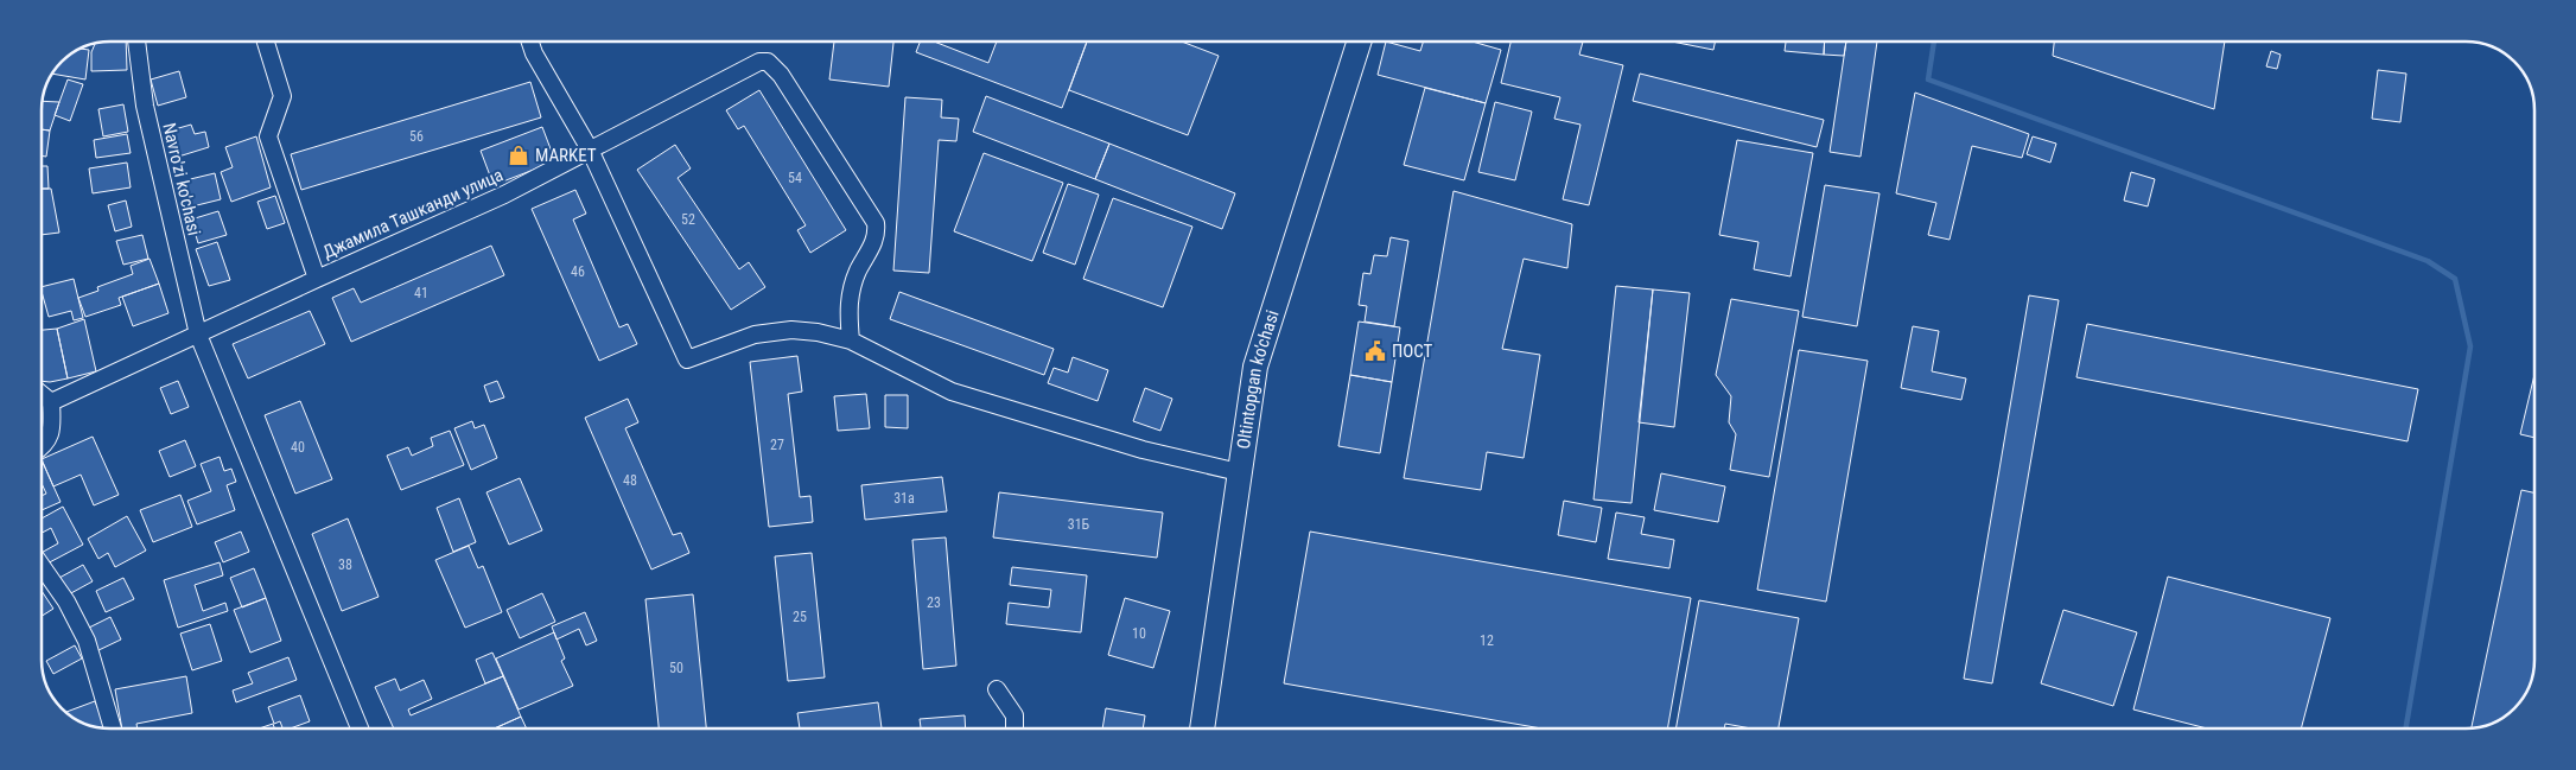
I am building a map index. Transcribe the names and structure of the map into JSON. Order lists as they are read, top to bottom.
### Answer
{
  "streets": {
    "street": ["Navro'zi ko'chasi", "Джамила Ташканди улица", "Oltintopgan ko'chasi"]
  },
  "crossings": [
    ["Navro'zi ko'chasi", "Джамила Ташканди улица"]
  ],
  "places": {
    "shop": ["MARKET"],
    "public building": ["ПОСТ"]
  },
  "house_numbers": [
    "56",
    "54",
    "52",
    "46",
    "41",
    "27",
    "40",
    "48",
    "31а",
    "31Б",
    "38",
    "23",
    "25",
    "10",
    "12",
    "50"
  ]
}
